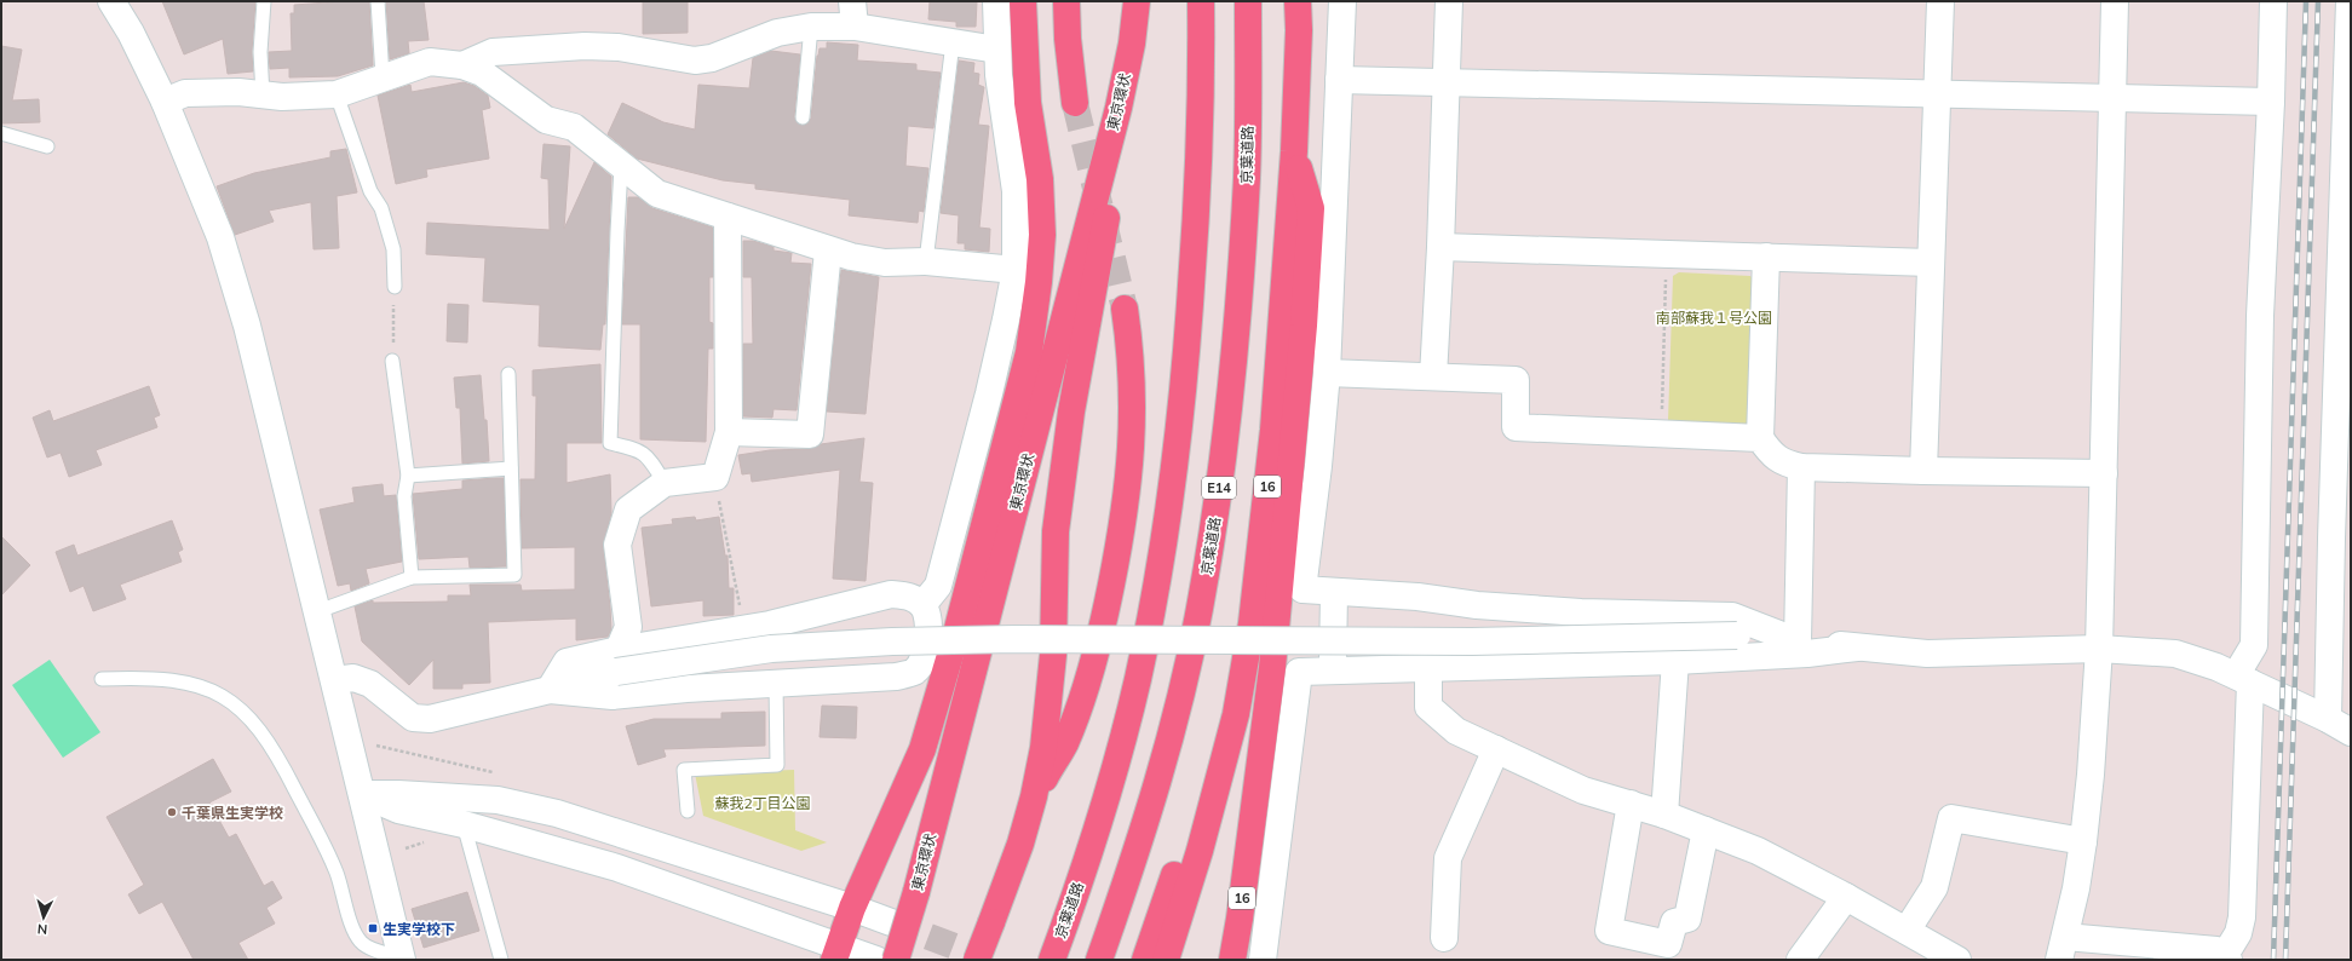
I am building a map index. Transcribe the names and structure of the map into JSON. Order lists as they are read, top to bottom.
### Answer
{
  "streets": {
    "highway": [
      "東京環状",
      "京葉道路",
      "16",
      "E14"
    ]
  },
  "parks": ["南部蘇我１号公園", "蘇我2丁目公園"],
  "places": {
    "other": ["千葉県生実学校"],
    "transit": ["生実学校下"]
  },
  "north": "bottom"
}
